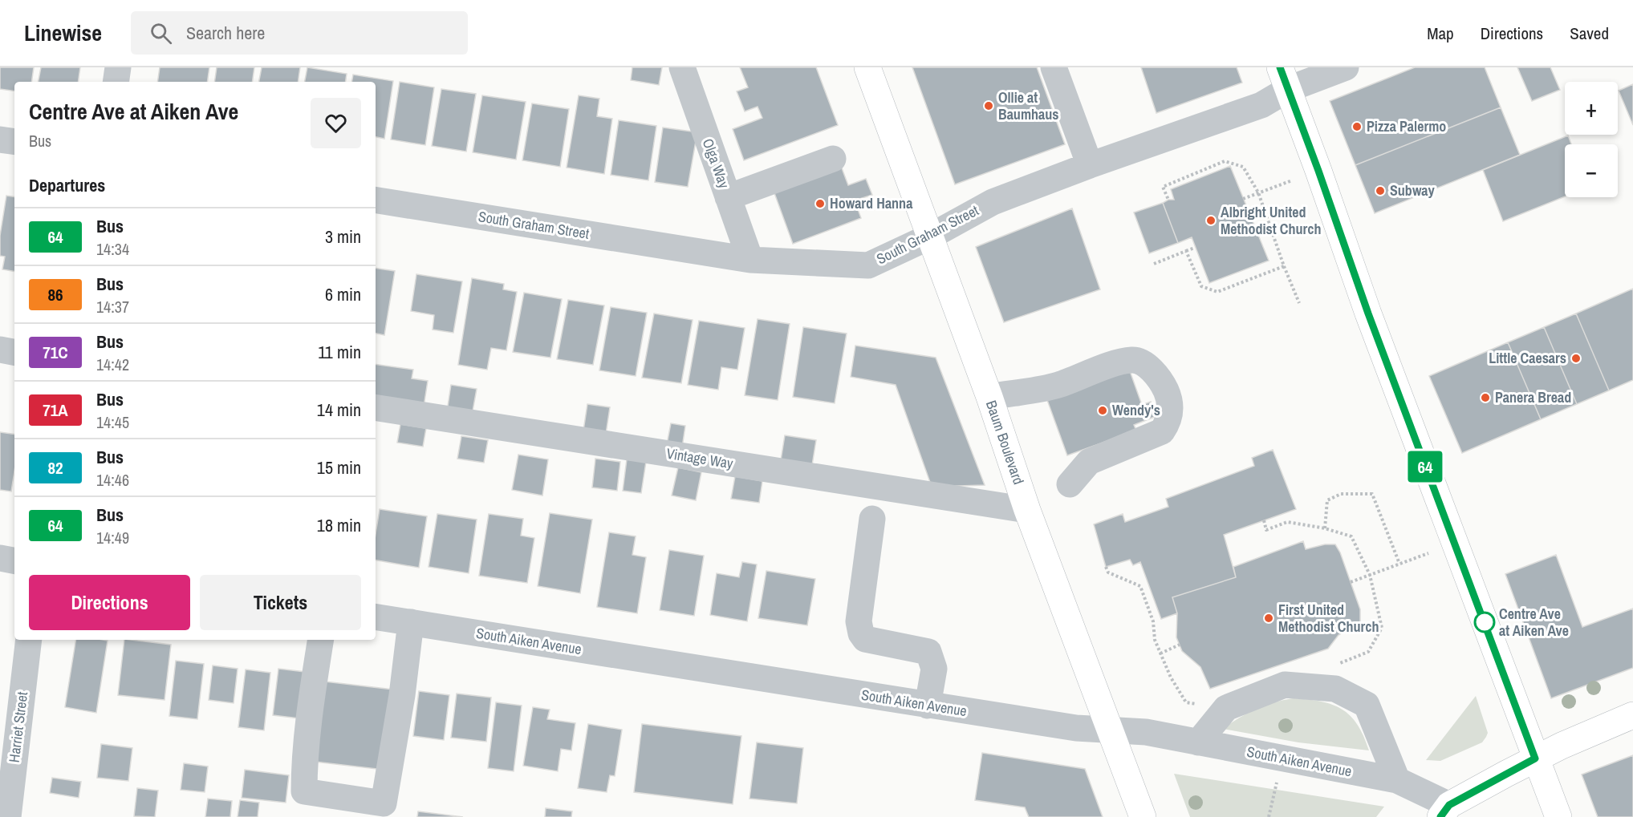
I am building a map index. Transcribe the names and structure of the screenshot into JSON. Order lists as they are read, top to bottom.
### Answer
{
  "streets": {
    "main road": ["Baum Boulevard"],
    "street": [
      "Olga Way",
      "South Graham Street",
      "Vintage Way",
      "South Aiken Avenue",
      "Harriet Street"
    ]
  },
  "crossings": [
    ["Olga Way", "South Graham Street"],
    ["South Graham Street", "Baum Boulevard"],
    ["Baum Boulevard", "Vintage Way"],
    ["Baum Boulevard", "South Aiken Avenue"]
  ],
  "places": [
    "Ollie at Baumhaus",
    "Pizza Palermo",
    "Subway",
    "Howard Hanna",
    "Albright United Methodist Church",
    "Little Caesars",
    "Panera Bread",
    "Wendy's",
    "First United Methodist Church",
    "Centre Ave at Aiken Ave"
  ],
  "lines": ["bus line 64"],
  "page": {
    "header": "Linewise",
    "search": "Search here",
    "nav": ["Map", "Directions", "Saved"],
    "on_map": "64",
    "map_buttons": ["+", "−"],
    "heading": [
      ["Centre Ave at Aiken Ave", "Bus"],
      "Departures"
    ],
    "list": [
      {
        "mark": "64",
        "name": "Bus",
        "note": "14:34",
        "value": "3 min"
      },
      {
        "mark": "86",
        "name": "Bus",
        "note": "14:37",
        "value": "6 min"
      },
      {
        "mark": "71C",
        "name": "Bus",
        "note": "14:42",
        "value": "11 min"
      },
      {
        "mark": "71A",
        "name": "Bus",
        "note": "14:45",
        "value": "14 min"
      },
      {
        "mark": "82",
        "name": "Bus",
        "note": "14:46",
        "value": "15 min"
      },
      {
        "mark": "64",
        "name": "Bus",
        "note": "14:49",
        "value": "18 min"
      }
    ],
    "buttons": ["Directions", "Tickets"]
  }
}
